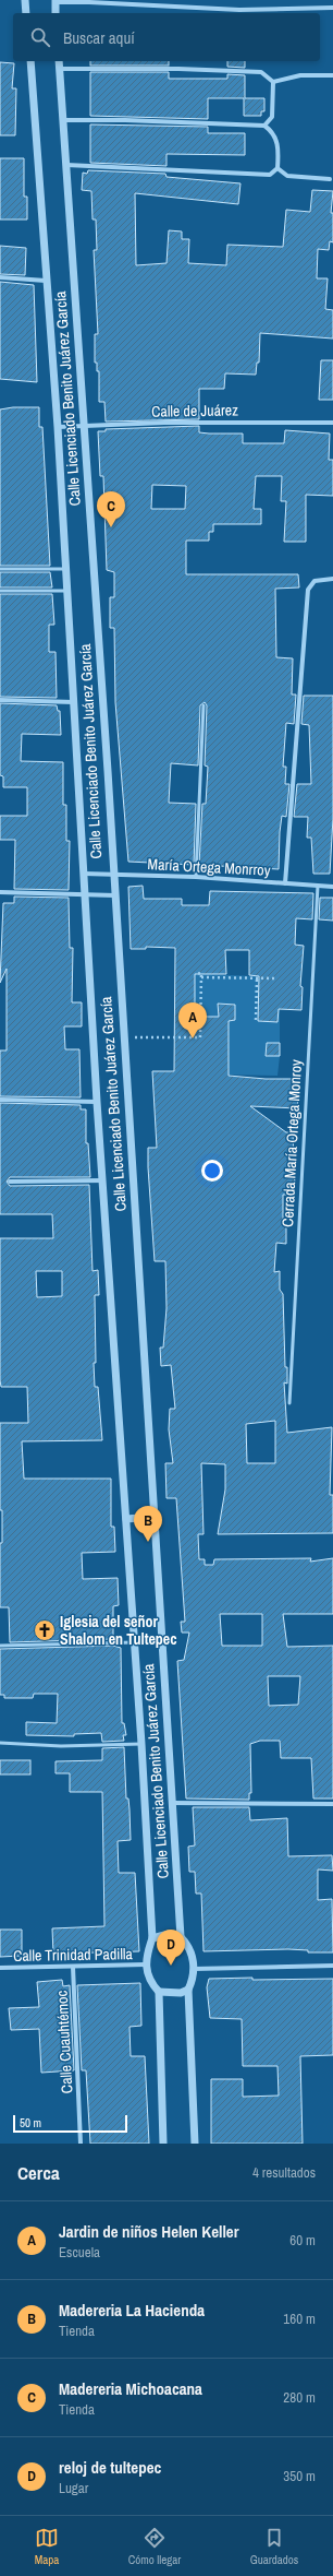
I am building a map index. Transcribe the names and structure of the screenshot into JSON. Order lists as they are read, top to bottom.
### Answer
{
  "streets": {
    "street": [
      "Calle Licenciado Benito Juárez García",
      "Calle de Juárez",
      "María Ortega Monrroy",
      "Calle Trinidad Padilla",
      "Calle Cuauhtémoc"
    ],
    "lane": ["Cerrada María Ortega Monroy"]
  },
  "crossings": [
    ["Calle Licenciado Benito Juárez García", "Calle de Juárez"],
    ["Calle Licenciado Benito Juárez García", "María Ortega Monrroy"],
    ["Calle Licenciado Benito Juárez García", "Calle Trinidad Padilla"],
    ["María Ortega Monrroy", "Cerrada María Ortega Monroy"],
    ["Calle Trinidad Padilla", "Calle Cuauhtémoc"]
  ],
  "places": {
    "church": ["Iglesia del señor Shalom en Tultepec"]
  },
  "scale_bar": "50 m",
  "page": {
    "search": "Buscar aquí",
    "pins": [
      "C",
      "A",
      "B",
      "D"
    ],
    "scale": "50 m",
    "heading": ["Cerca", "4 resultados"],
    "list": [
      {
        "mark": "A",
        "name": "Jardin de niños Helen Keller",
        "note": "Escuela",
        "value": "60 m"
      },
      {
        "mark": "B",
        "name": "Madereria La Hacienda",
        "note": "Tienda",
        "value": "160 m"
      },
      {
        "mark": "C",
        "name": "Madereria Michoacana",
        "note": "Tienda",
        "value": "280 m"
      },
      {
        "mark": "D",
        "name": "reloj de tultepec",
        "note": "Lugar",
        "value": "350 m"
      }
    ],
    "nav": ["Mapa", "Cómo llegar", "Guardados"]
  }
}
